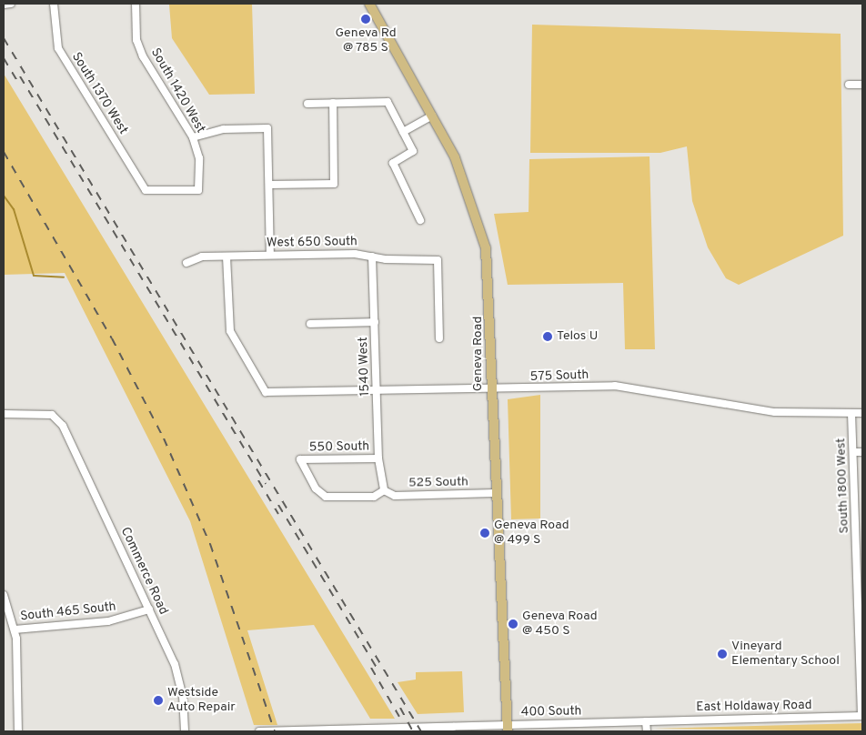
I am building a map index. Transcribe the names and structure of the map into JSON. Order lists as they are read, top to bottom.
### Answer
{
  "streets": {
    "main road": ["Geneva Road"],
    "street": [
      "South 1420 West",
      "South 1370 West",
      "West 650 South",
      "1540 West",
      "575 South",
      "550 South",
      "525 South",
      "South 1800 West",
      "Commerce Road",
      "South 465 South",
      "East Holdaway Road",
      "400 South"
    ]
  },
  "crossings": [
    ["South 1420 West", "South 1370 West"],
    ["West 650 South", "1540 West"],
    ["West 650 South", "575 South"],
    ["Geneva Road", "575 South"],
    ["Geneva Road", "525 South"],
    ["Geneva Road", "400 South"],
    ["1540 West", "575 South"],
    ["1540 West", "550 South"],
    ["1540 West", "525 South"],
    ["575 South", "South 1800 West"],
    ["550 South", "525 South"],
    ["South 1800 West", "East Holdaway Road"],
    ["Commerce Road", "South 465 South"],
    ["East Holdaway Road", "400 South"]
  ],
  "places": [
    "Geneva Rd @ 785 S",
    "Telos U",
    "Geneva Road @ 499 S",
    "Geneva Road @ 450 S",
    "Vineyard Elementary School",
    "Westside Auto Repair"
  ]
}
